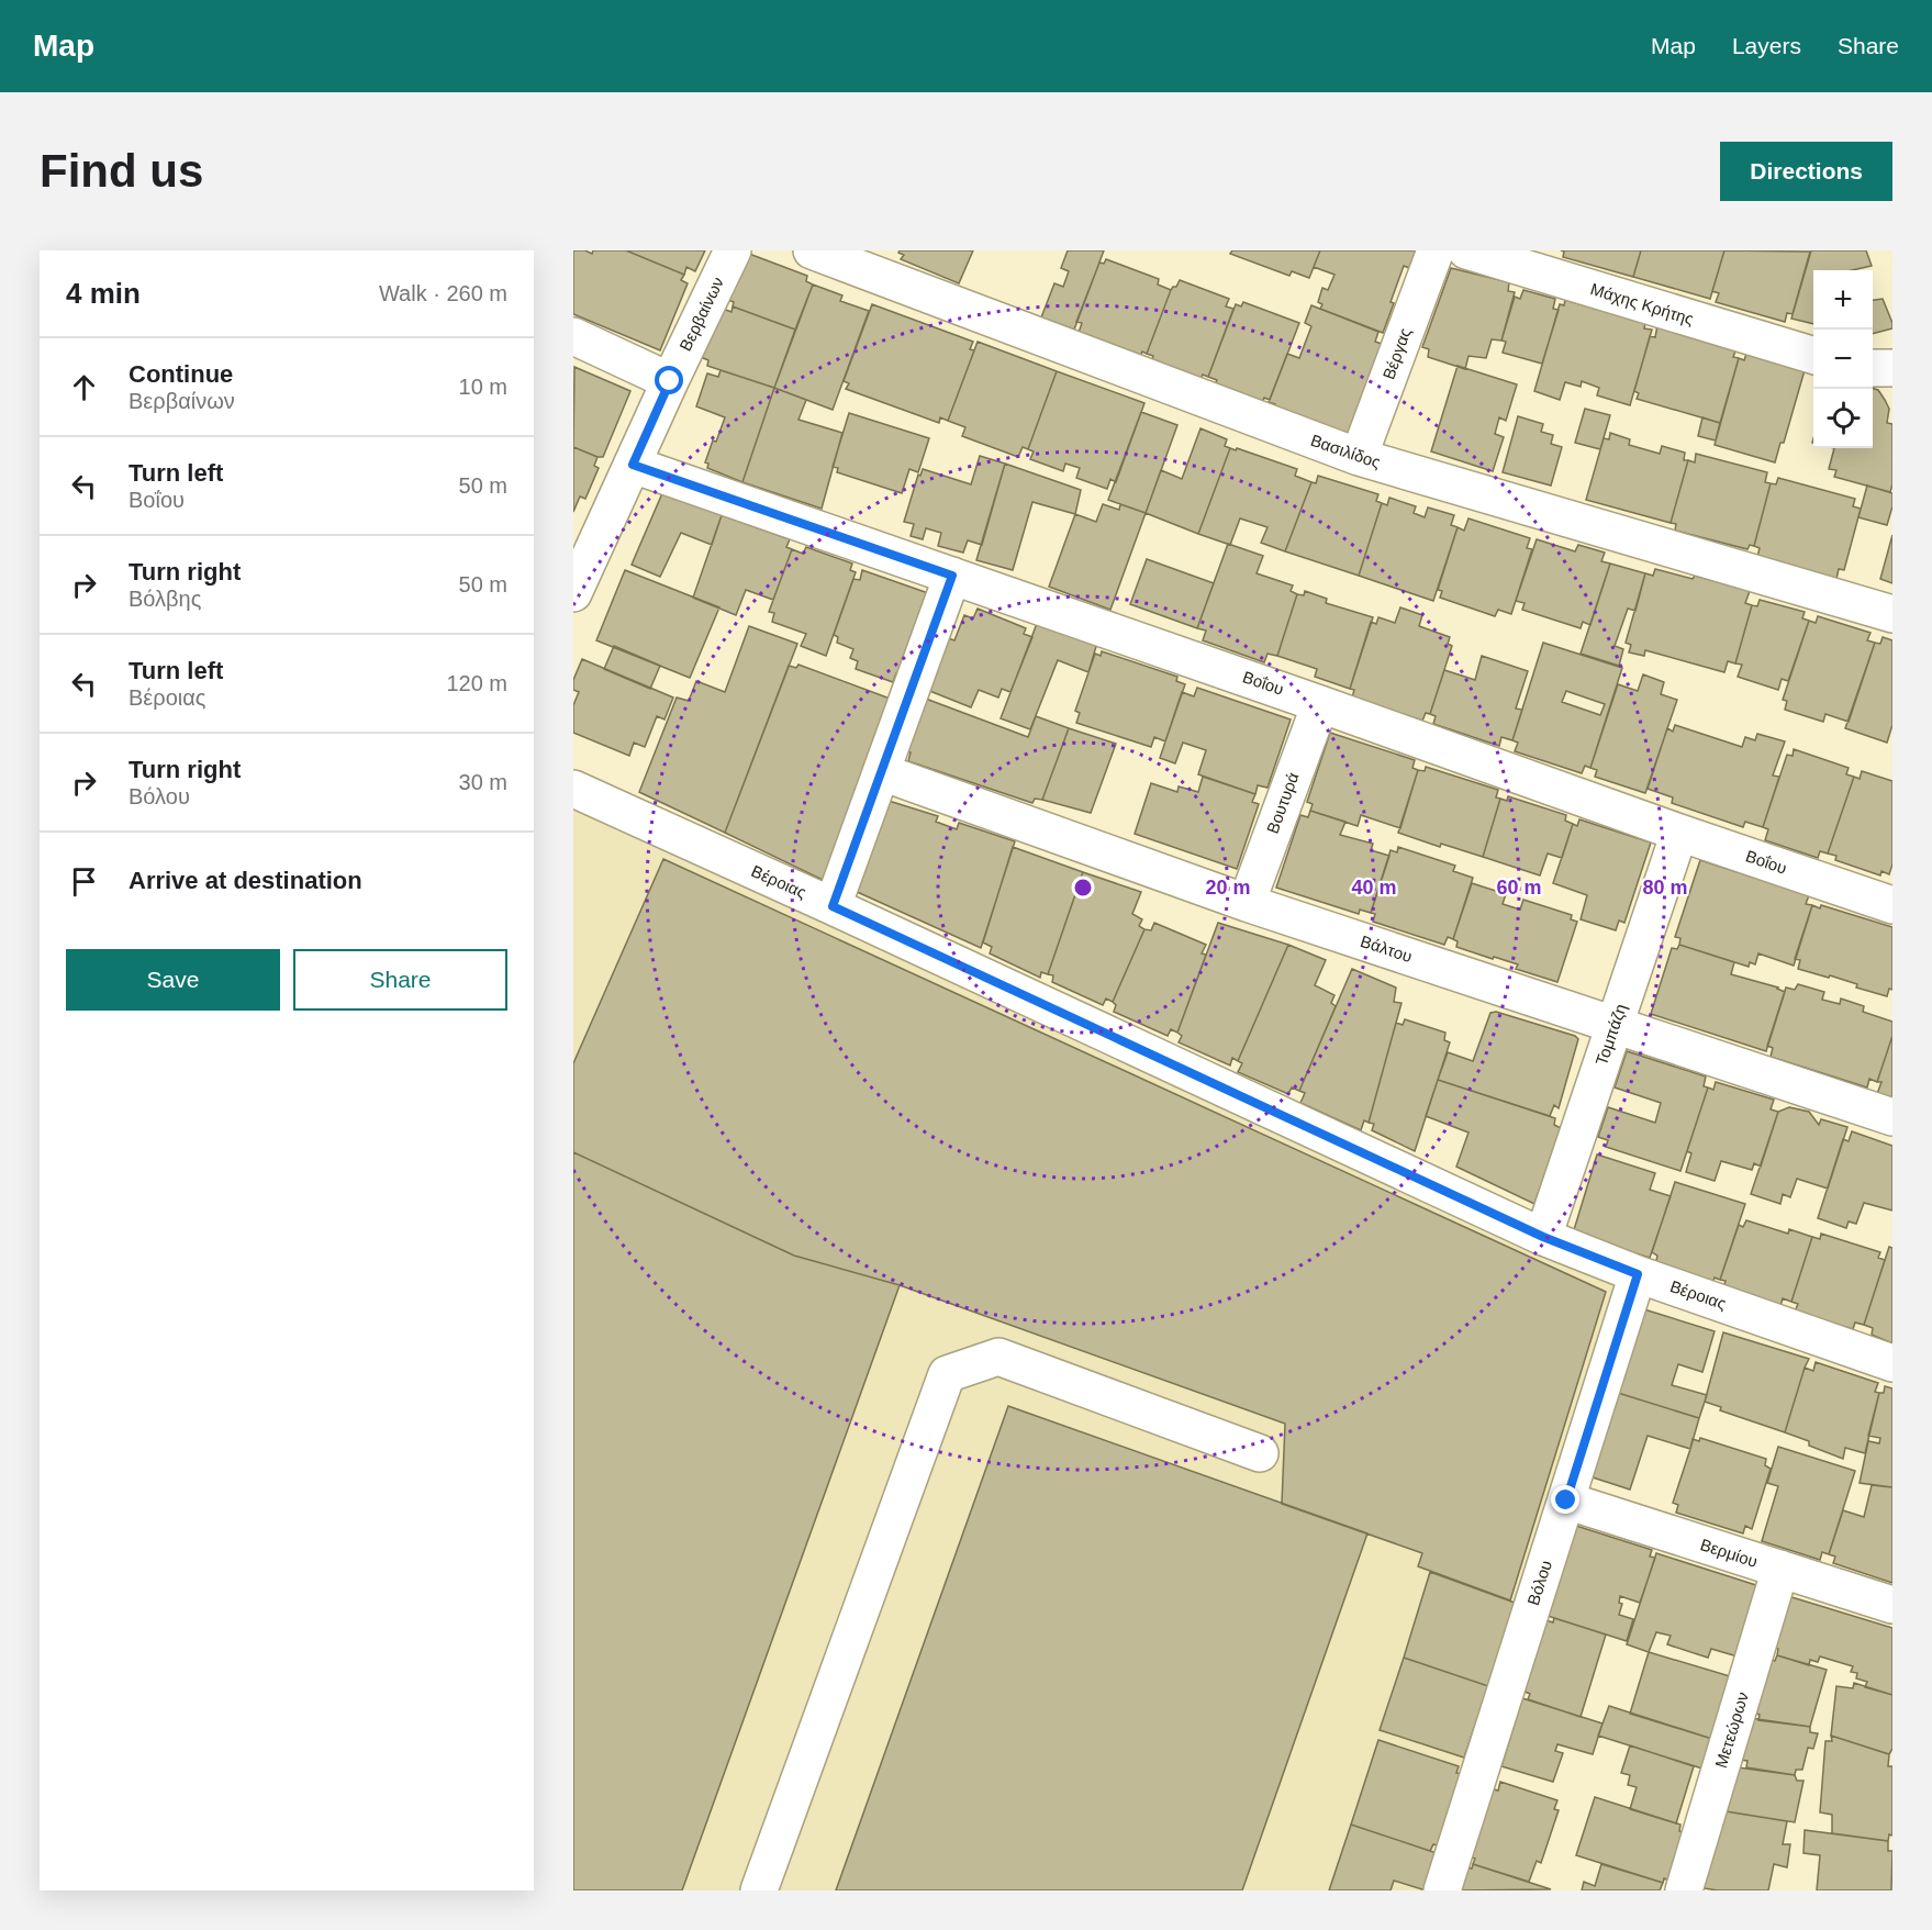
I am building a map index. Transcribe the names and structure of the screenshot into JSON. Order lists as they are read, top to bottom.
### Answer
{
  "streets": {
    "street": [
      "Μάχης Κρήτης",
      "Βερβαίνων",
      "Βέργας",
      "Βασιλίδος",
      "Βοΐου",
      "Βουτυρά",
      "Βέροιας",
      "Βάλτου",
      "Τομπάζη",
      "Βερμίου",
      "Βόλου",
      "Μετεώρων"
    ]
  },
  "crossings": [
    ["Βερβαίνων", "Βοΐου"],
    ["Βέργας", "Βασιλίδος"],
    ["Βοΐου", "Βουτυρά"],
    ["Βοΐου", "Τομπάζη"],
    ["Βουτυρά", "Βάλτου"],
    ["Βέροιας", "Τομπάζη"],
    ["Βέροιας", "Βόλου"],
    ["Βάλτου", "Τομπάζη"],
    ["Βερμίου", "Βόλου"],
    ["Βερμίου", "Μετεώρων"]
  ],
  "page": {
    "header": "Map",
    "nav": ["Map", "Layers", "Share"],
    "buttons": [
      "Directions",
      ["Save", "Share"]
    ],
    "title": "Find us",
    "heading": ["4 min", "Walk · 260 m"],
    "map_buttons": ["+", "−"],
    "list": [
      ["Continue", "Βερβαίνων", "10 m"],
      ["Turn left", "Βοΐου", "50 m"],
      ["Turn right", "Βόλβης", "50 m"],
      ["Turn left", "Βέροιας", "120 m"],
      ["Turn right", "Βόλου", "30 m"],
      "Arrive at destination"
    ]
  },
  "rings": [
    "20 m",
    "40 m",
    "60 m",
    "80 m"
  ]
}
